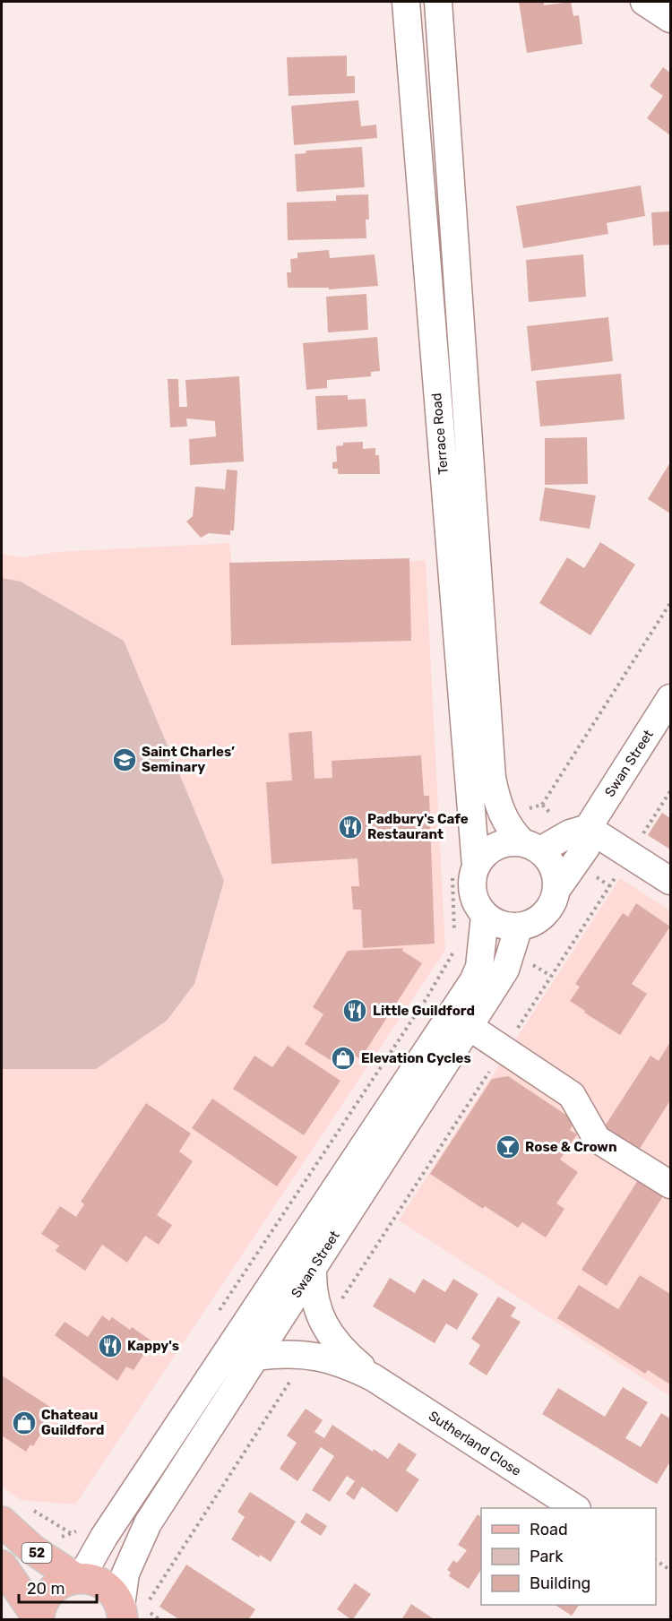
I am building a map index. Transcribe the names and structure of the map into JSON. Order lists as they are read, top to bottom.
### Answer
{
  "streets": {
    "main road": ["52"],
    "street": ["Terrace Road", "Swan Street", "Sutherland Close"]
  },
  "crossings": [
    ["Terrace Road", "Swan Street"],
    ["Swan Street", "Sutherland Close"],
    ["Swan Street", "52"]
  ],
  "places": {
    "school or university": ["Saint Charles’ Seminary"],
    "restaurant": ["Padbury's Cafe Restaurant", "Little Guildford", "Kappy's"],
    "shop": ["Elevation Cycles", "Chateau Guildford"],
    "bar": ["Rose & Crown"]
  },
  "legend": ["Road", "Park", "Building"],
  "scale_bar": "20 m"
}
